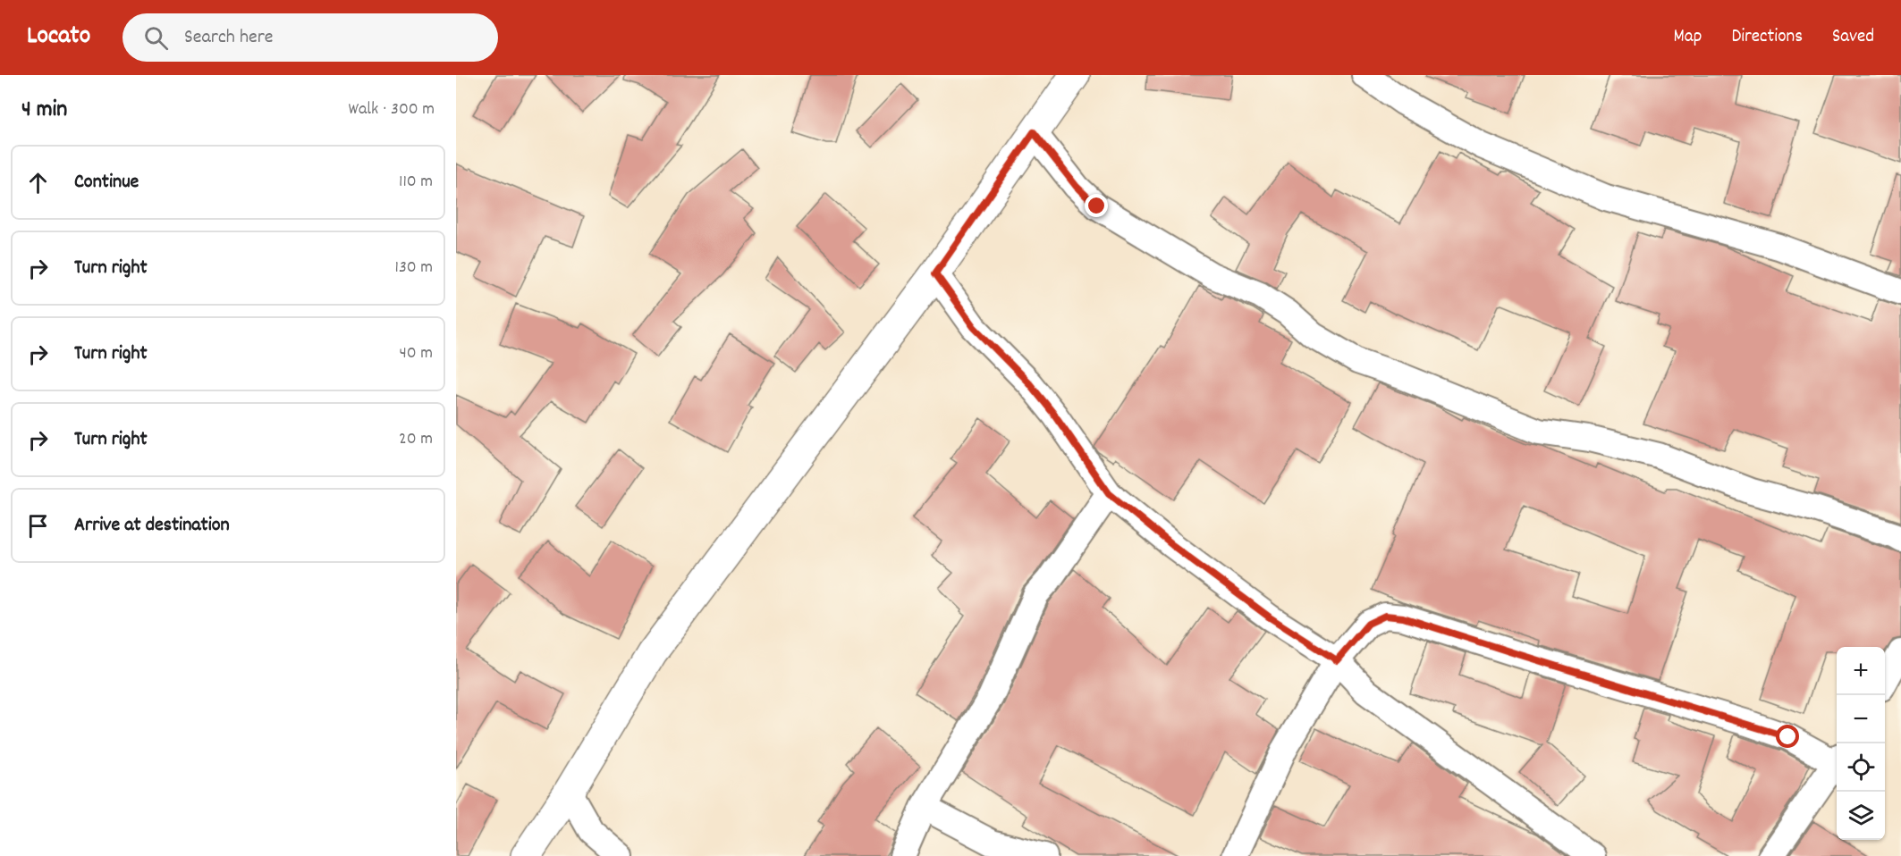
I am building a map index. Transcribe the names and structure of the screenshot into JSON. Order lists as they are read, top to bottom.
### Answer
{
  "page": {
    "header": "Locato",
    "search": "Search here",
    "nav": ["Map", "Directions", "Saved"],
    "heading": ["4 min", "Walk · 300 m"],
    "list": [
      ["Continue", "110 m"],
      ["Turn right", "130 m"],
      ["Turn right", "40 m"],
      ["Turn right", "20 m"],
      "Arrive at destination"
    ],
    "map_buttons": ["+", "−"]
  }
}
